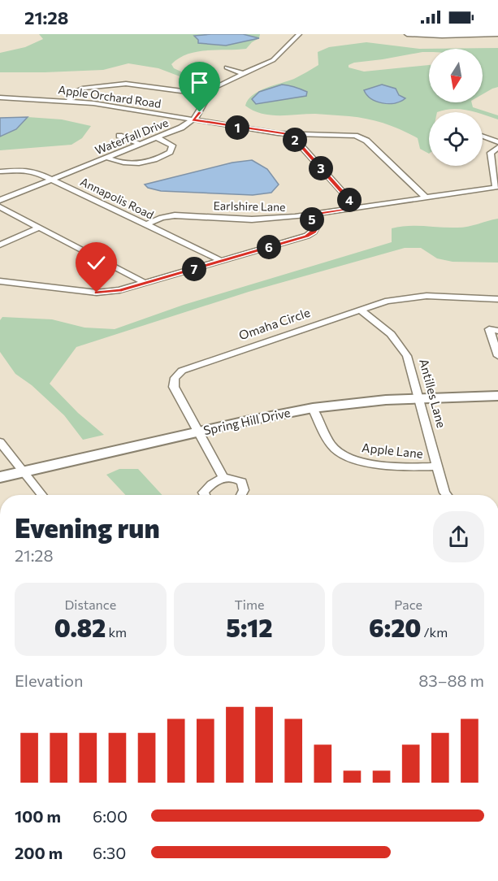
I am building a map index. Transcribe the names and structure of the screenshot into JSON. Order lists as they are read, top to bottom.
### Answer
{
  "streets": {
    "main road": ["Spring Hill Drive"],
    "street": [
      "Apple Orchard Road",
      "Waterfall Drive",
      "Annapolis Road",
      "Earlshire Lane",
      "Omaha Circle",
      "Antilles Lane",
      "Apple Lane"
    ]
  },
  "crossings": [
    ["Apple Orchard Road", "Waterfall Drive"],
    ["Apple Orchard Road", "Earlshire Lane"],
    ["Waterfall Drive", "Annapolis Road"],
    ["Annapolis Road", "Earlshire Lane"],
    ["Omaha Circle", "Antilles Lane"],
    ["Omaha Circle", "Spring Hill Drive"],
    ["Antilles Lane", "Spring Hill Drive"],
    ["Antilles Lane", "Apple Lane"],
    ["Spring Hill Drive", "Apple Lane"]
  ],
  "north": "bottom",
  "page": {
    "status": "21:28",
    "pins": [
      "1",
      "2",
      "3",
      "4",
      "5",
      "6",
      "7"
    ],
    "heading": ["Evening run", "21:28"],
    "stats": [
      ["Distance", "0.82 km"],
      ["Time", "5:12"],
      ["Pace", "6:20 /km"]
    ],
    "chart": ["Elevation", "83–88 m"],
    "list": [
      {
        "name": "100 m",
        "note": "6:00"
      },
      {
        "name": "200 m",
        "note": "6:30"
      }
    ]
  }
}
